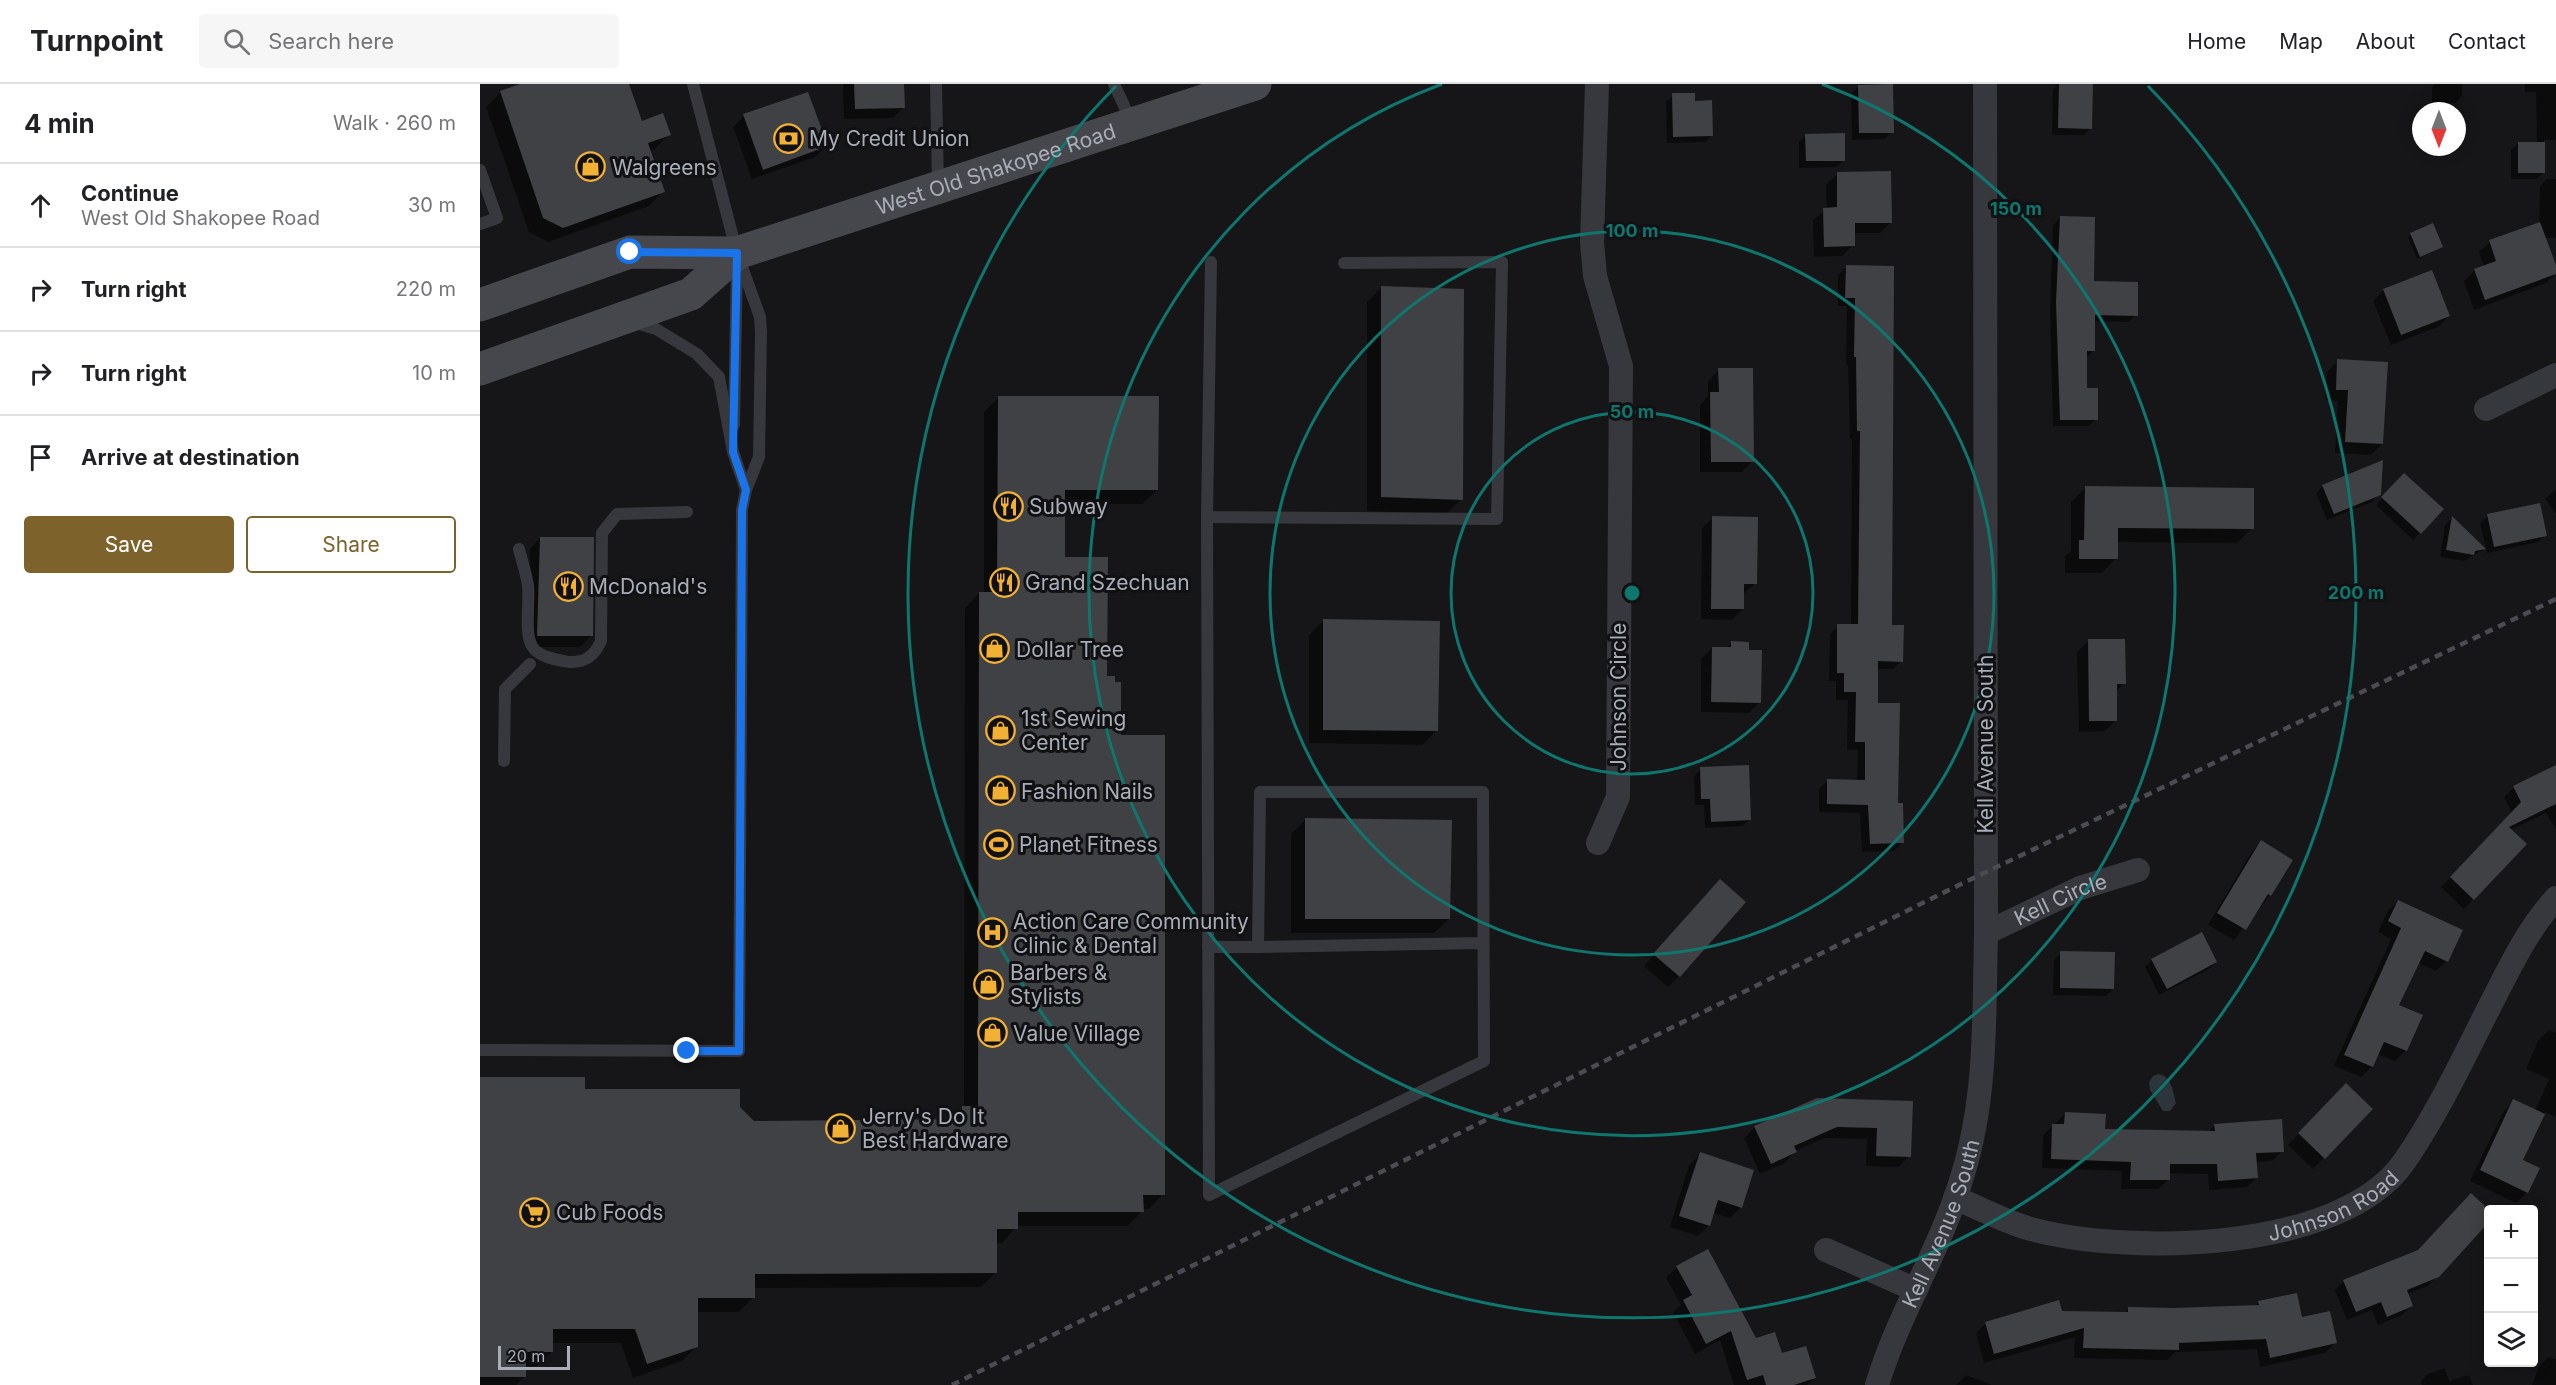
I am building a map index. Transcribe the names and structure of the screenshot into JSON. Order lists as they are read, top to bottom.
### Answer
{
  "streets": {
    "main road": ["West Old Shakopee Road"],
    "street": [
      "Johnson Circle",
      "Kell Avenue South",
      "Kell Circle",
      "Johnson Road"
    ]
  },
  "crossings": [
    ["Kell Avenue South", "Kell Circle"],
    ["Kell Avenue South", "Johnson Road"]
  ],
  "places": {
    "bank": ["My Credit Union"],
    "shop": [
      "Walgreens",
      "Dollar Tree",
      "1st Sewing Center",
      "Fashion Nails",
      "Barbers & Stylists",
      "Value Village",
      "Jerry's Do It Best Hardware"
    ],
    "restaurant": ["Subway", "Grand Szechuan", "McDonald's"],
    "sports": ["Planet Fitness"],
    "hospital": ["Action Care Community Clinic & Dental"],
    "supermarket": ["Cub Foods"]
  },
  "scale_bar": "20 m",
  "north": "bottom",
  "page": {
    "header": "Turnpoint",
    "search": "Search here",
    "nav": [
      "Home",
      "Map",
      "About",
      "Contact"
    ],
    "heading": ["4 min", "Walk · 260 m"],
    "list": [
      ["Continue", "West Old Shakopee Road", "30 m"],
      ["Turn right", "220 m"],
      ["Turn right", "10 m"],
      "Arrive at destination"
    ],
    "buttons": ["Save", "Share"],
    "map_buttons": ["+", "−"],
    "scale": "20 m"
  },
  "rings": [
    "150 m",
    "100 m",
    "50 m",
    "200 m"
  ]
}
